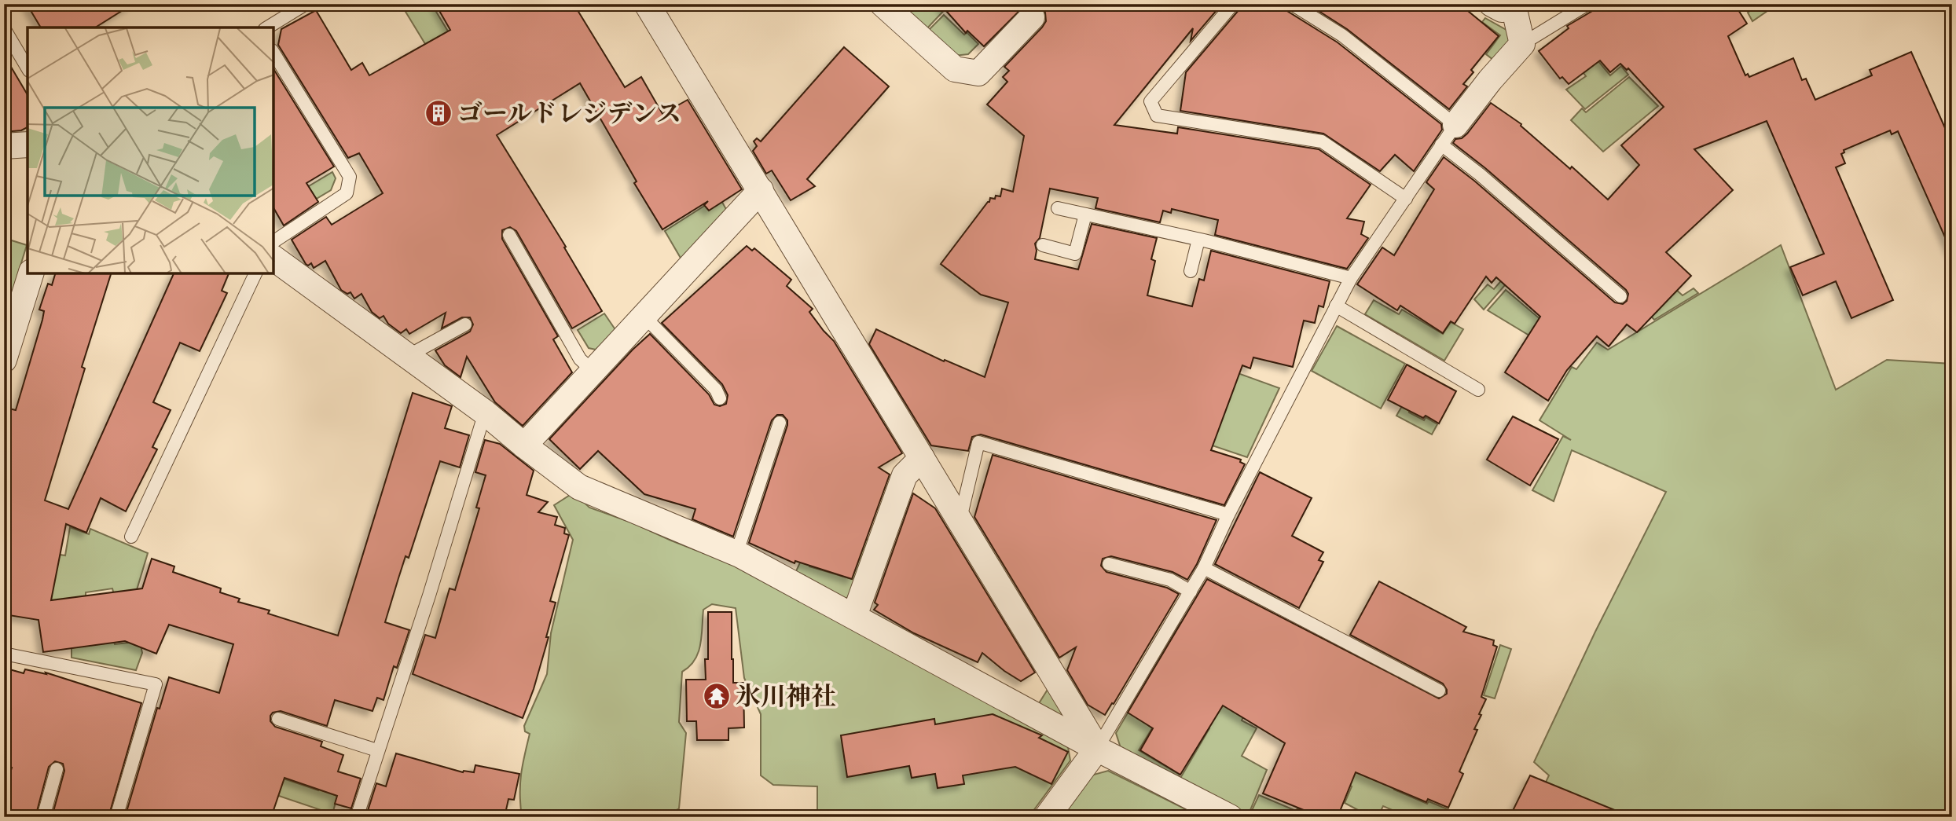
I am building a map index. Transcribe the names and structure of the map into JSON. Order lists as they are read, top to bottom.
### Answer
{
  "places": {
    "building": ["ゴールドレジデンス"],
    "temple": ["氷川神社"]
  }
}
